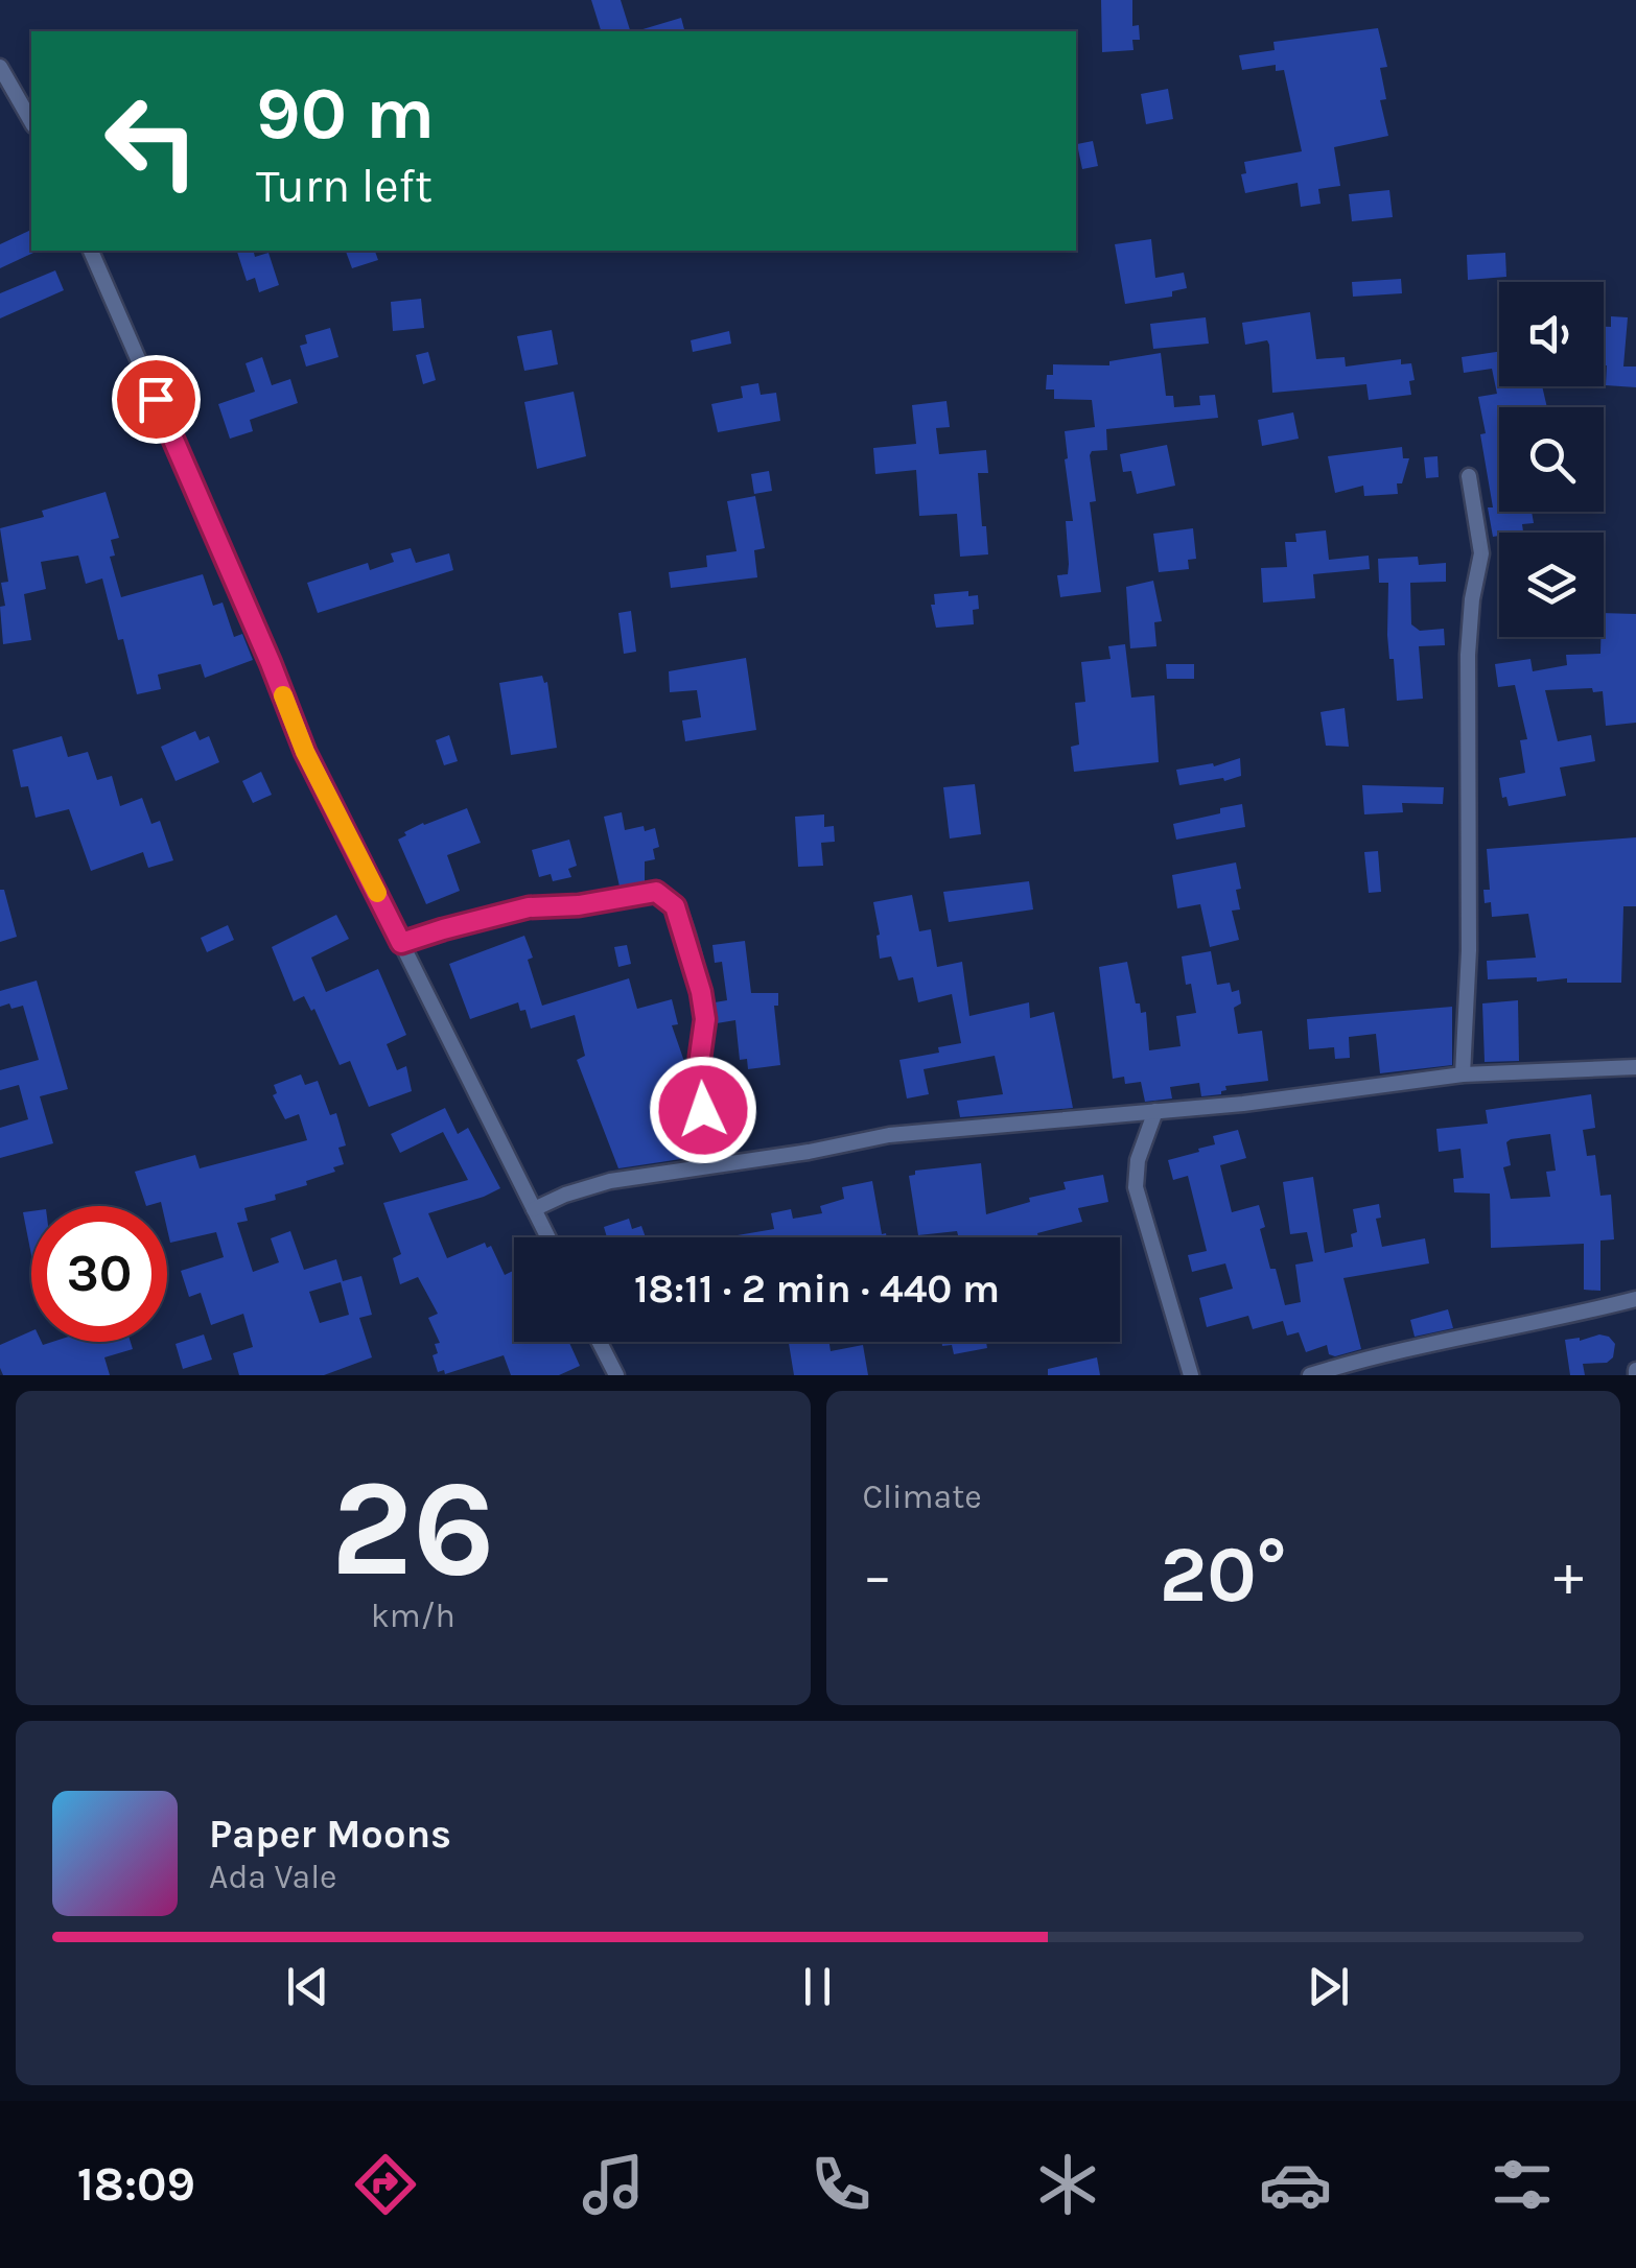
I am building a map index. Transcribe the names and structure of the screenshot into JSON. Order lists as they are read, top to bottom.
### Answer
{
  "page": {
    "turn": ["90 m", "Turn left"],
    "limit": "30",
    "trip": "18:11 · 2 min · 440 m",
    "tile": [
      ["26", "km/h"],
      "Climate"
    ],
    "heat": ["−", "20°", "+"],
    "song": ["Paper Moons", "Ada Vale"],
    "tabs": "18:09"
  }
}
